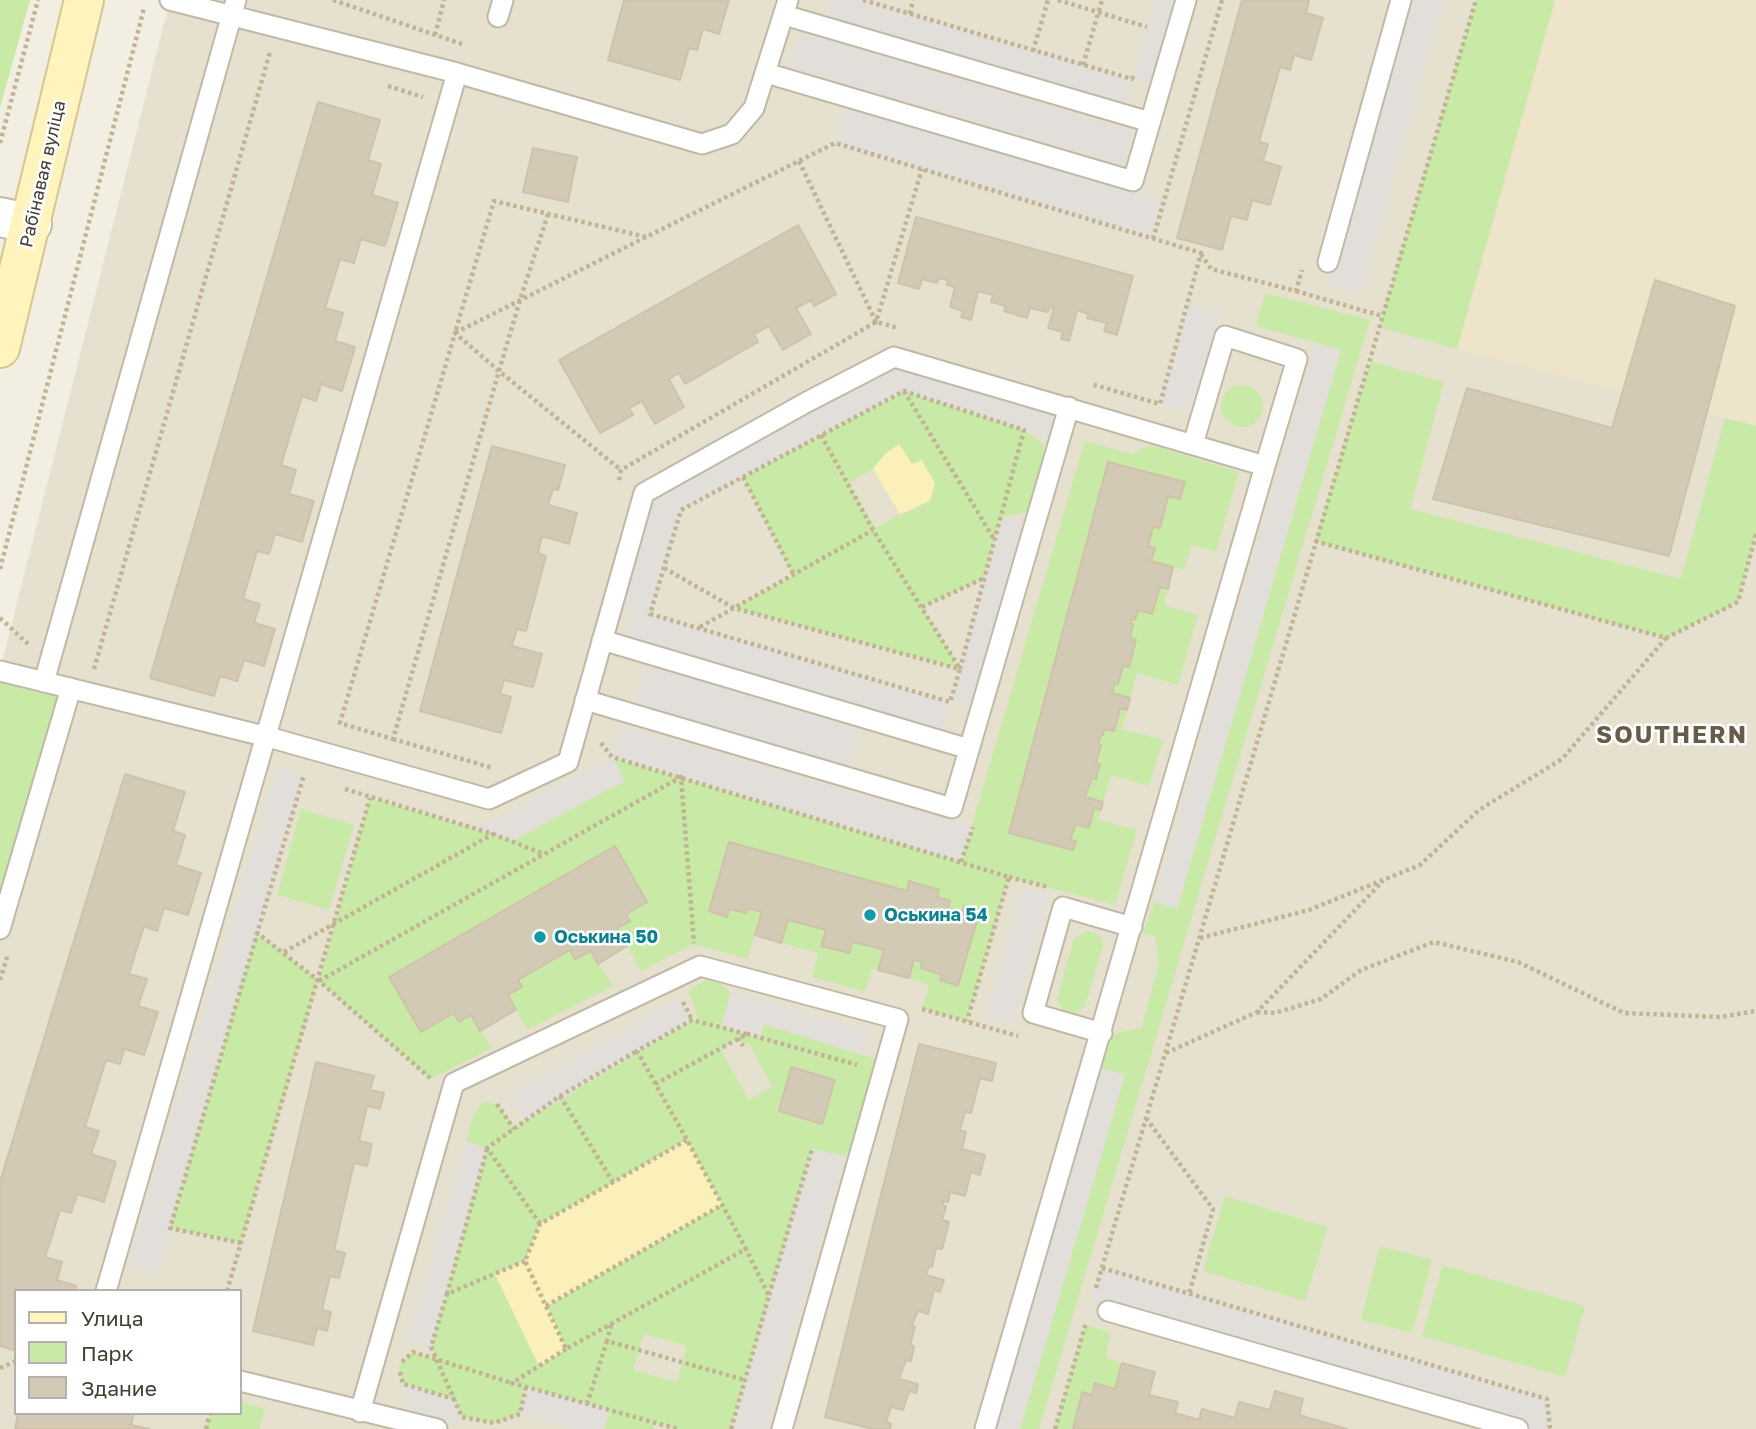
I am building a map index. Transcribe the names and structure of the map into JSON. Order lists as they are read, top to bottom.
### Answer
{
  "streets": {
    "street": ["Рабінавая вуліца"]
  },
  "districts": ["SOUTHERN"],
  "places": ["Оськина 54", "Оськина 50"],
  "legend": ["Улица", "Парк", "Здание"]
}
